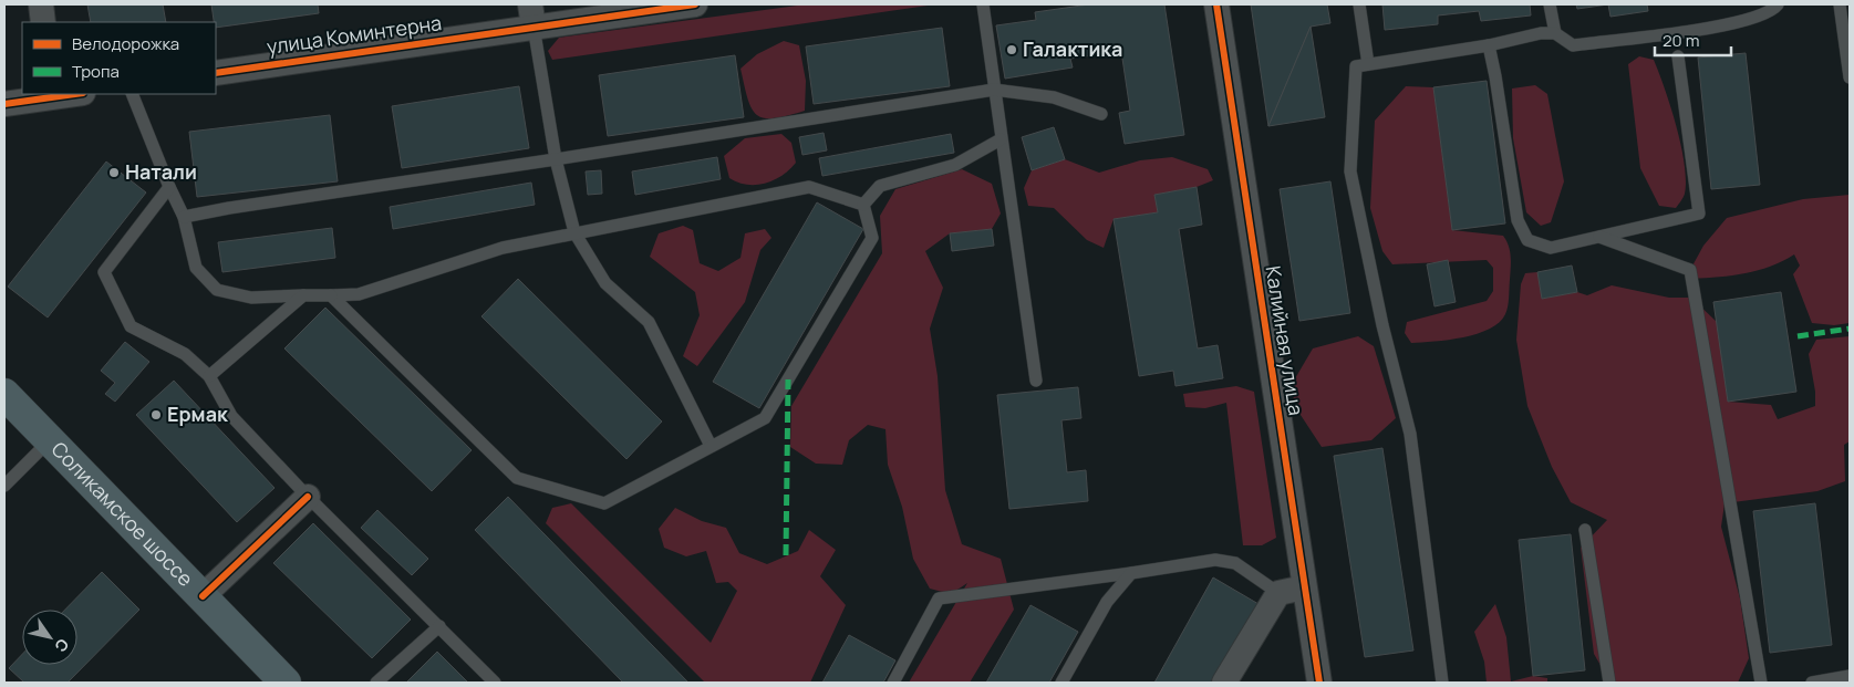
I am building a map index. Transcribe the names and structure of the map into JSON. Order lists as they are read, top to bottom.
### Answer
{
  "streets": {
    "highway": ["Соликамское шоссе"],
    "street": ["улица Коминтерна", "Калийная улица"]
  },
  "places": ["Галактика", "Натали", "Ермак"],
  "legend": ["Велодорожка", "Тропа"],
  "scale_bar": "20 m",
  "north": "bottom right"
}
